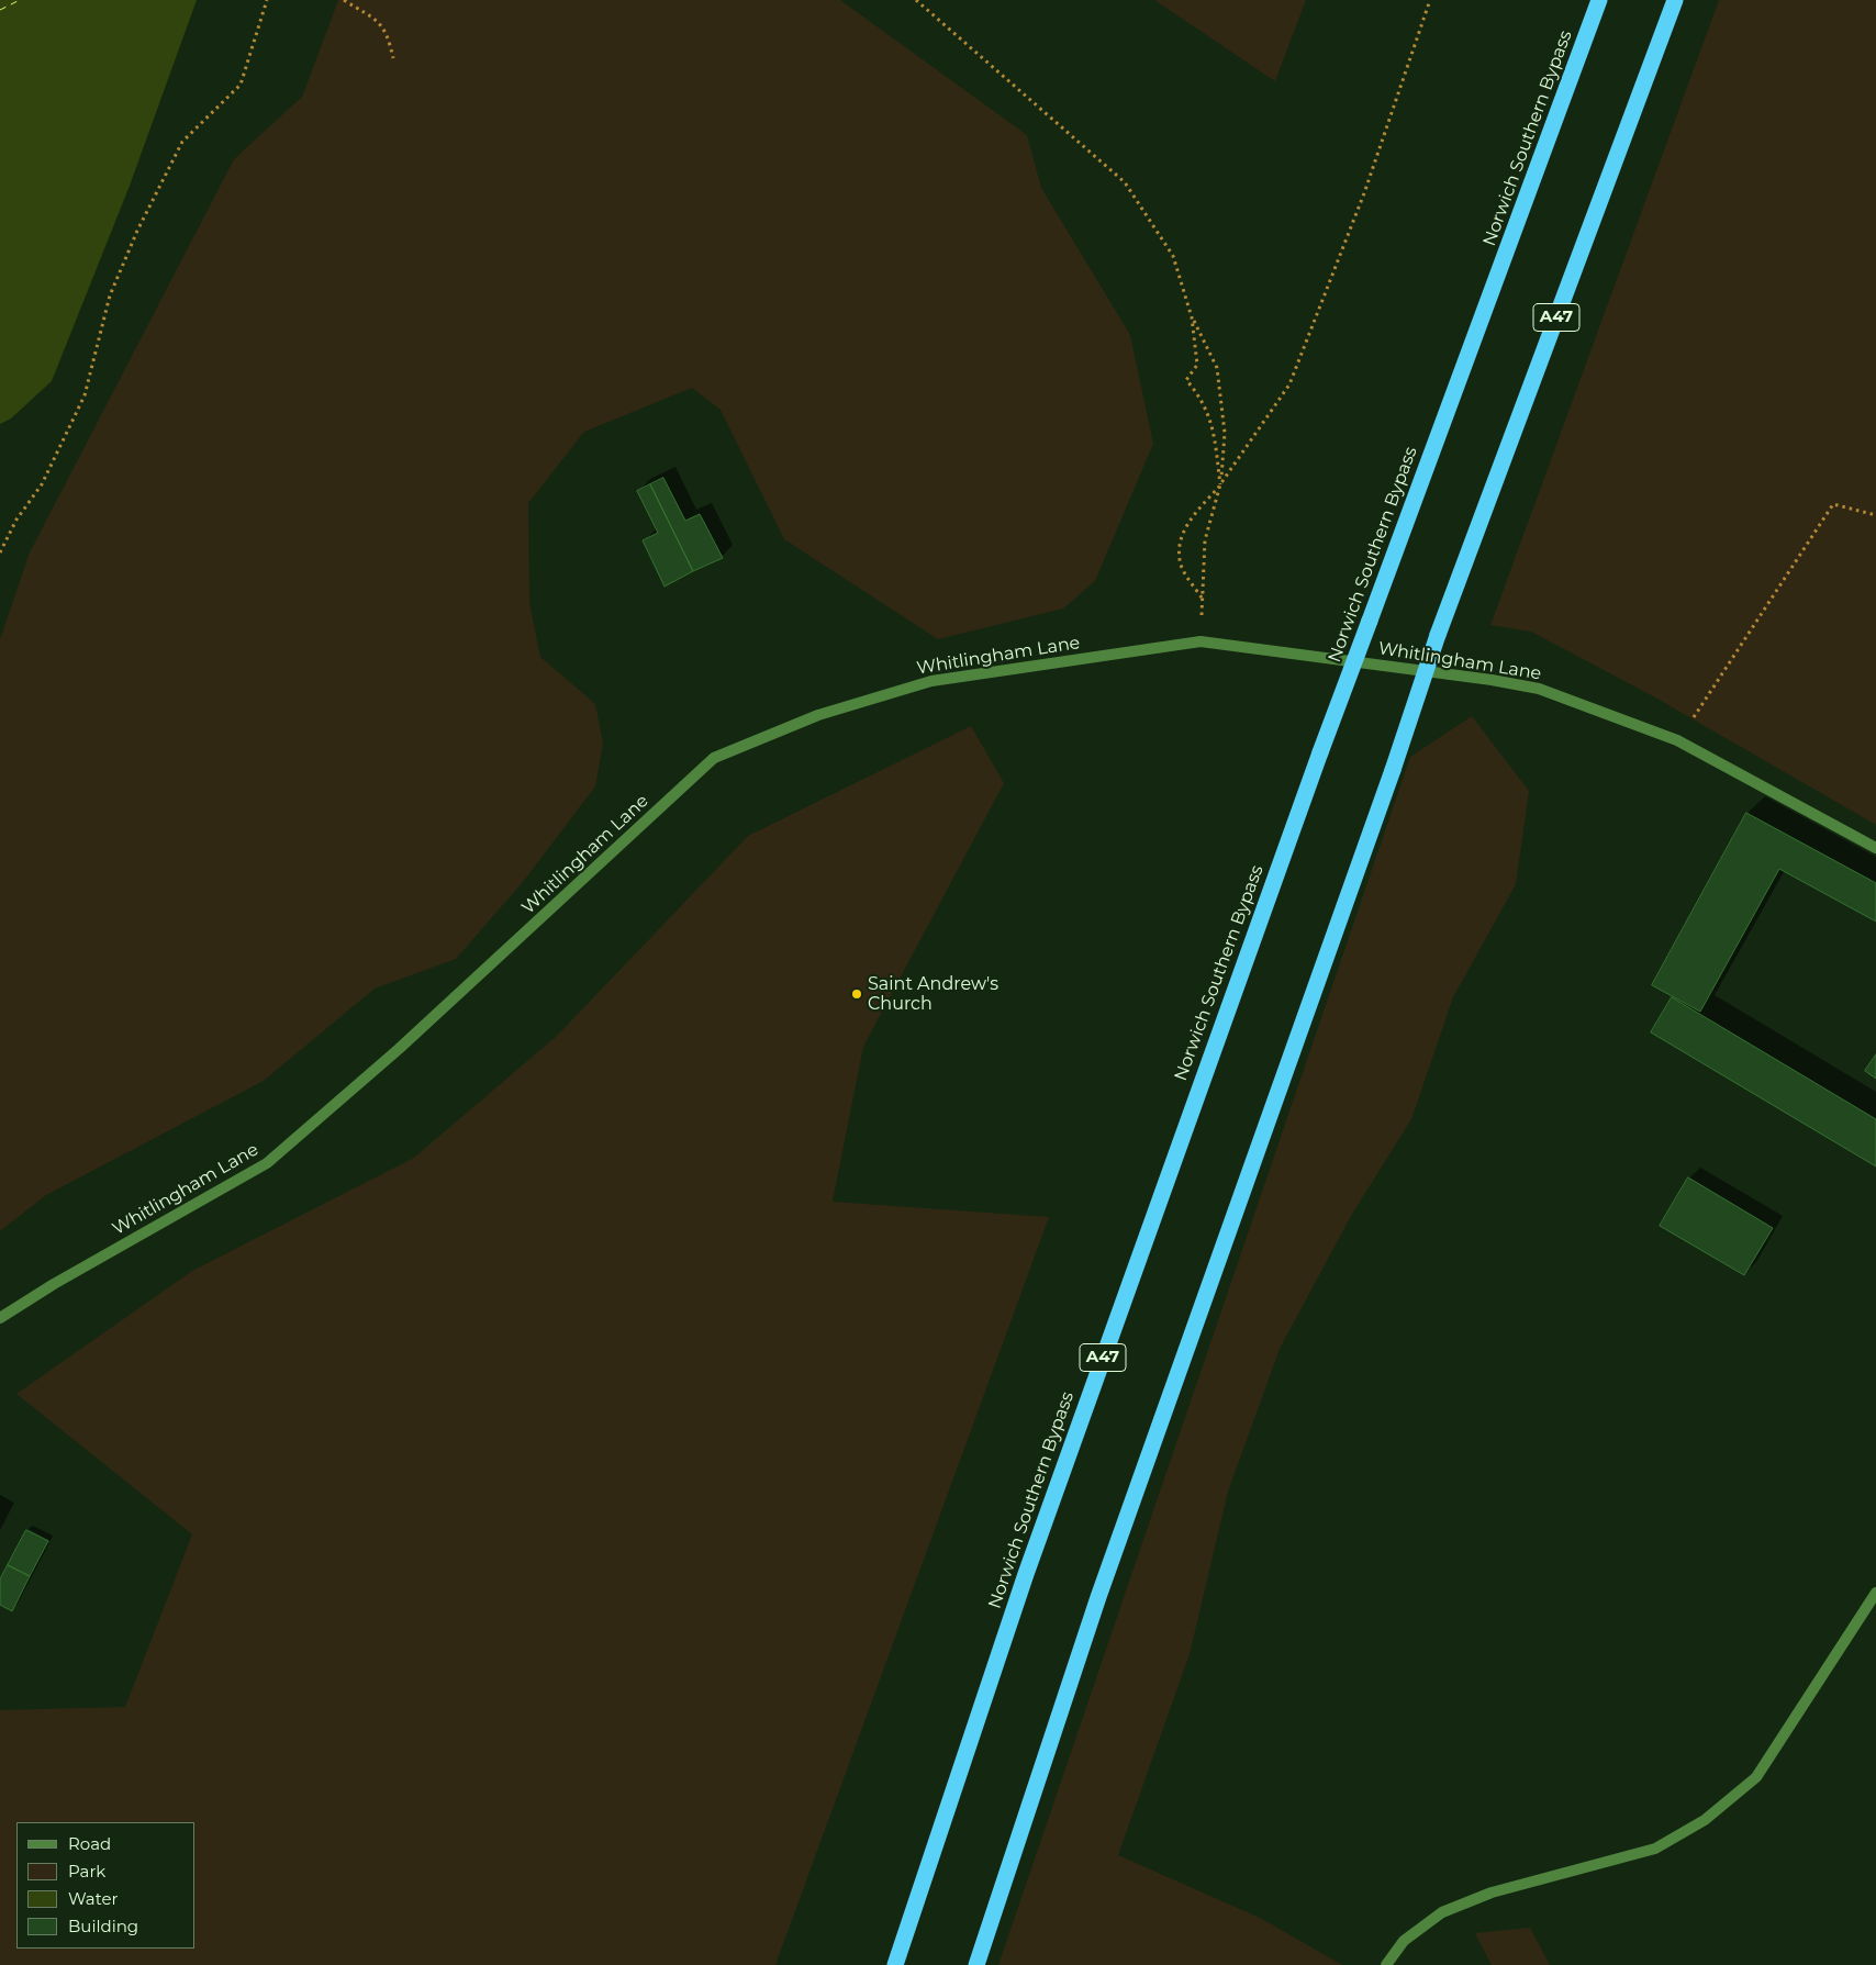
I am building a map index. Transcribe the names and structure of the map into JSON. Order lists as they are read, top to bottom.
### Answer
{
  "streets": {
    "highway": ["Norwich Southern Bypass", "A47"],
    "street": ["Whitlingham Lane"]
  },
  "places": ["Saint Andrew's Church"],
  "legend": [
    "Road",
    "Park",
    "Water",
    "Building"
  ]
}
